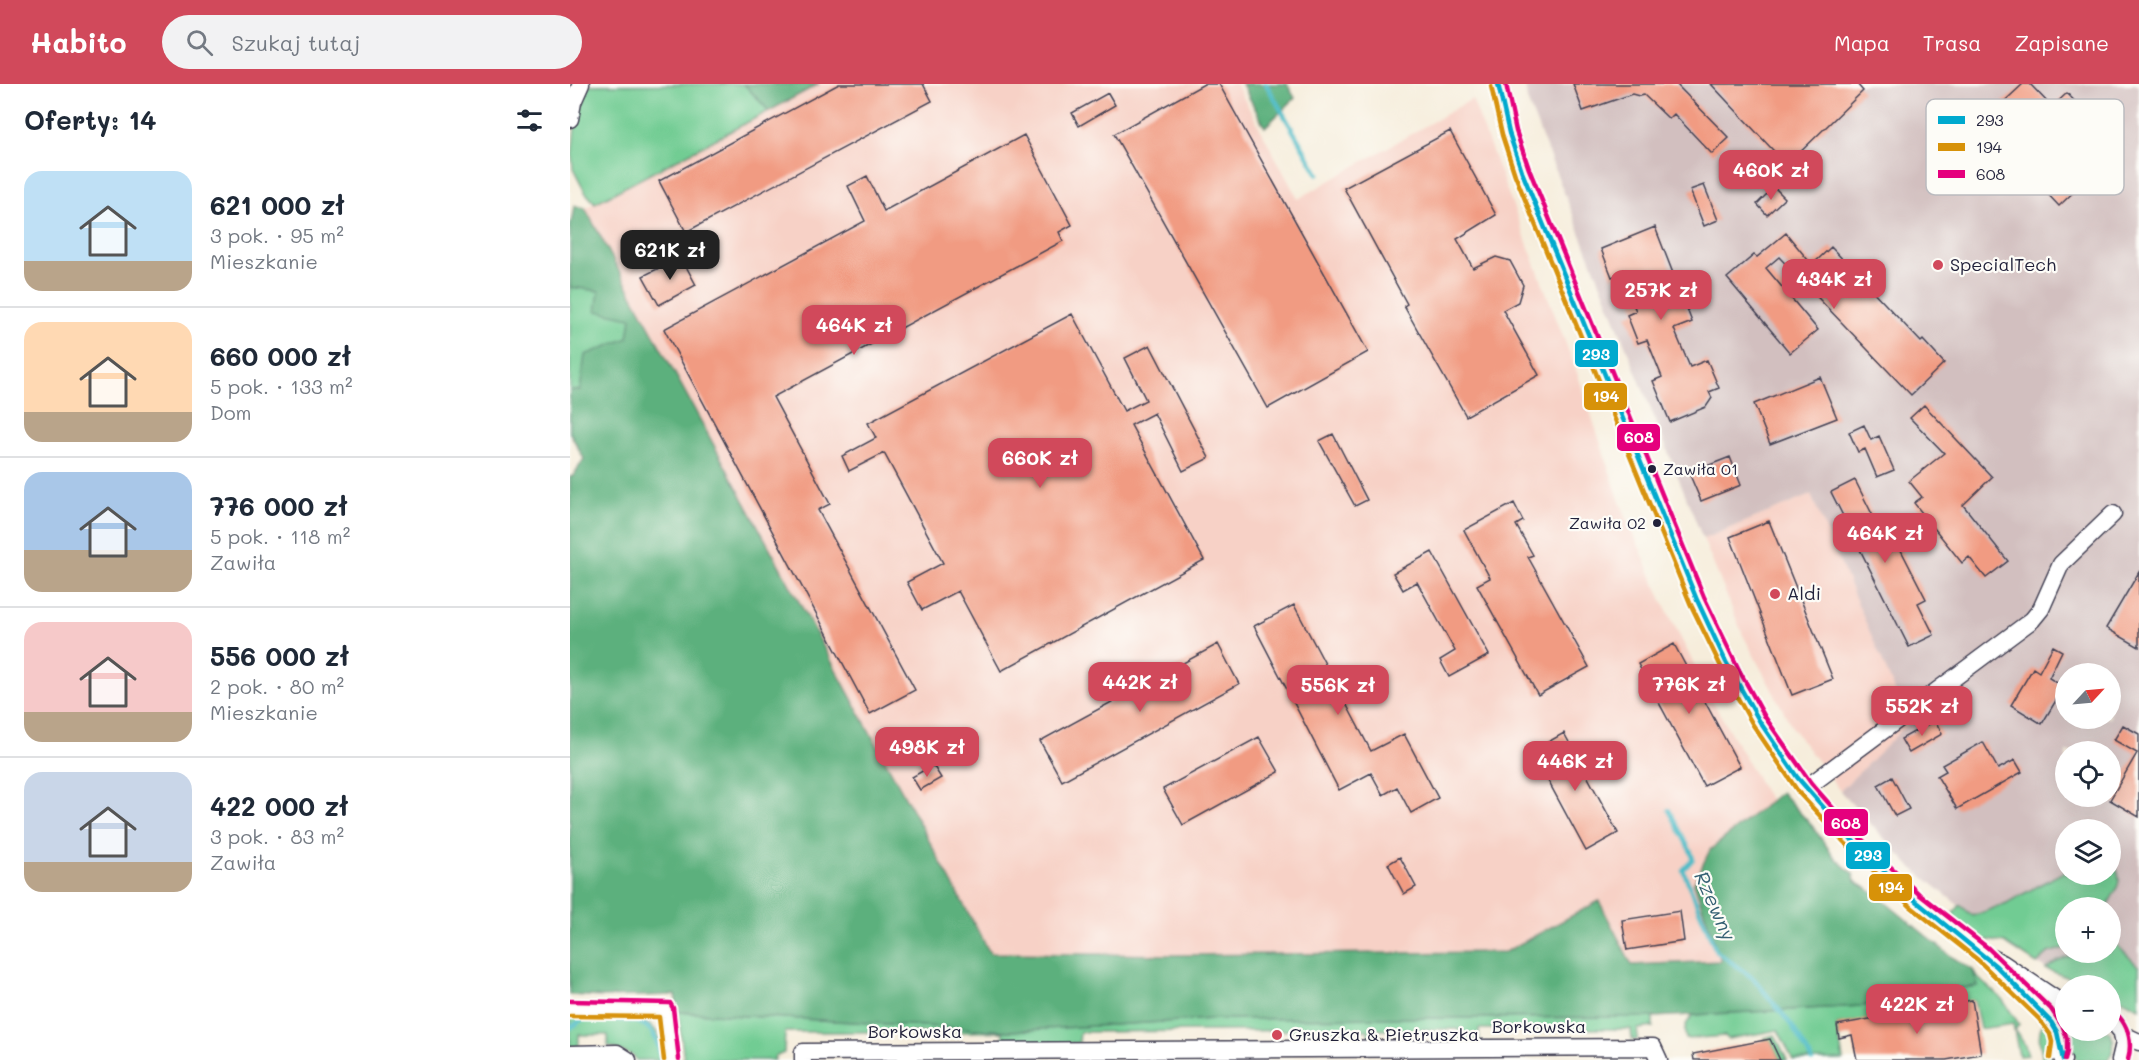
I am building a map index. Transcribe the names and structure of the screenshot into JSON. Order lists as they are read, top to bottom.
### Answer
{
  "streets": {
    "street": ["Borkowska"]
  },
  "water": ["Rzewny"],
  "places": [
    "SpecialTech",
    "Zawiła 01",
    "Zawiła 02",
    "Aldi",
    "Gruszka & Pietruszka"
  ],
  "lines": ["transit line 293", "transit line 608", "transit line 194"],
  "legend": ["293", "194", "608"],
  "north": "top right",
  "page": {
    "header": "Habito",
    "search": "Szukaj tutaj",
    "nav": ["Mapa", "Trasa", "Zapisane"],
    "heading": "Oferty: 14",
    "price": [
      "460K zł",
      "621K zł",
      "434K zł",
      "257K zł",
      "464K zł",
      "660K zł",
      "464K zł",
      "442K zł",
      "776K zł",
      "556K zł",
      "552K zł",
      "498K zł",
      "446K zł",
      "422K zł"
    ],
    "list": [
      {
        "name": "621 000 zł",
        "note": "3 pok. · 95 m² · Mieszkanie"
      },
      {
        "name": "660 000 zł",
        "note": "5 pok. · 133 m² · Dom"
      },
      {
        "name": "776 000 zł",
        "note": "5 pok. · 118 m² · Zawiła"
      },
      {
        "name": "556 000 zł",
        "note": "2 pok. · 80 m² · Mieszkanie"
      },
      {
        "name": "422 000 zł",
        "note": "3 pok. · 83 m² · Zawiła"
      }
    ],
    "map_buttons": ["+", "−"]
  }
}
